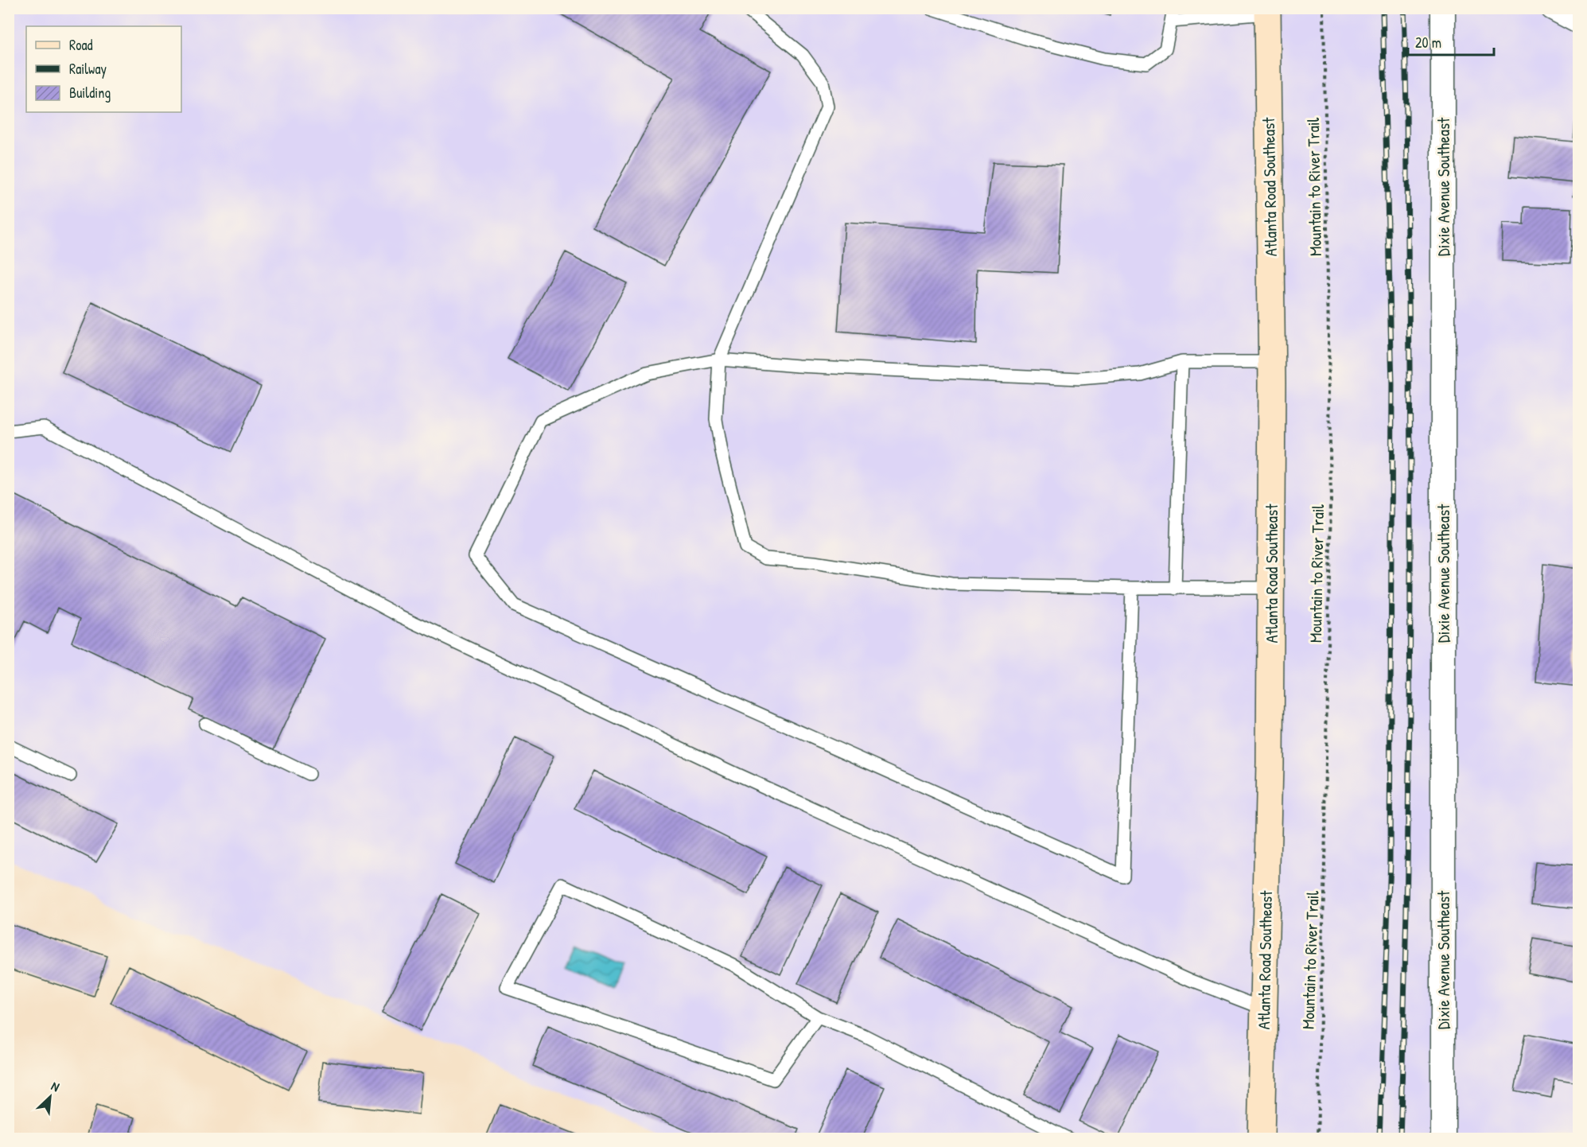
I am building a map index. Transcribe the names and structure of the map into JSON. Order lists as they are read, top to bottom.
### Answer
{
  "streets": {
    "main road": ["Atlanta Road Southeast"],
    "street": ["Dixie Avenue Southeast"],
    "path": ["Mountain to River Trail"]
  },
  "legend": ["Road", "Railway", "Building"],
  "scale_bar": "20 m",
  "north": "top right"
}
